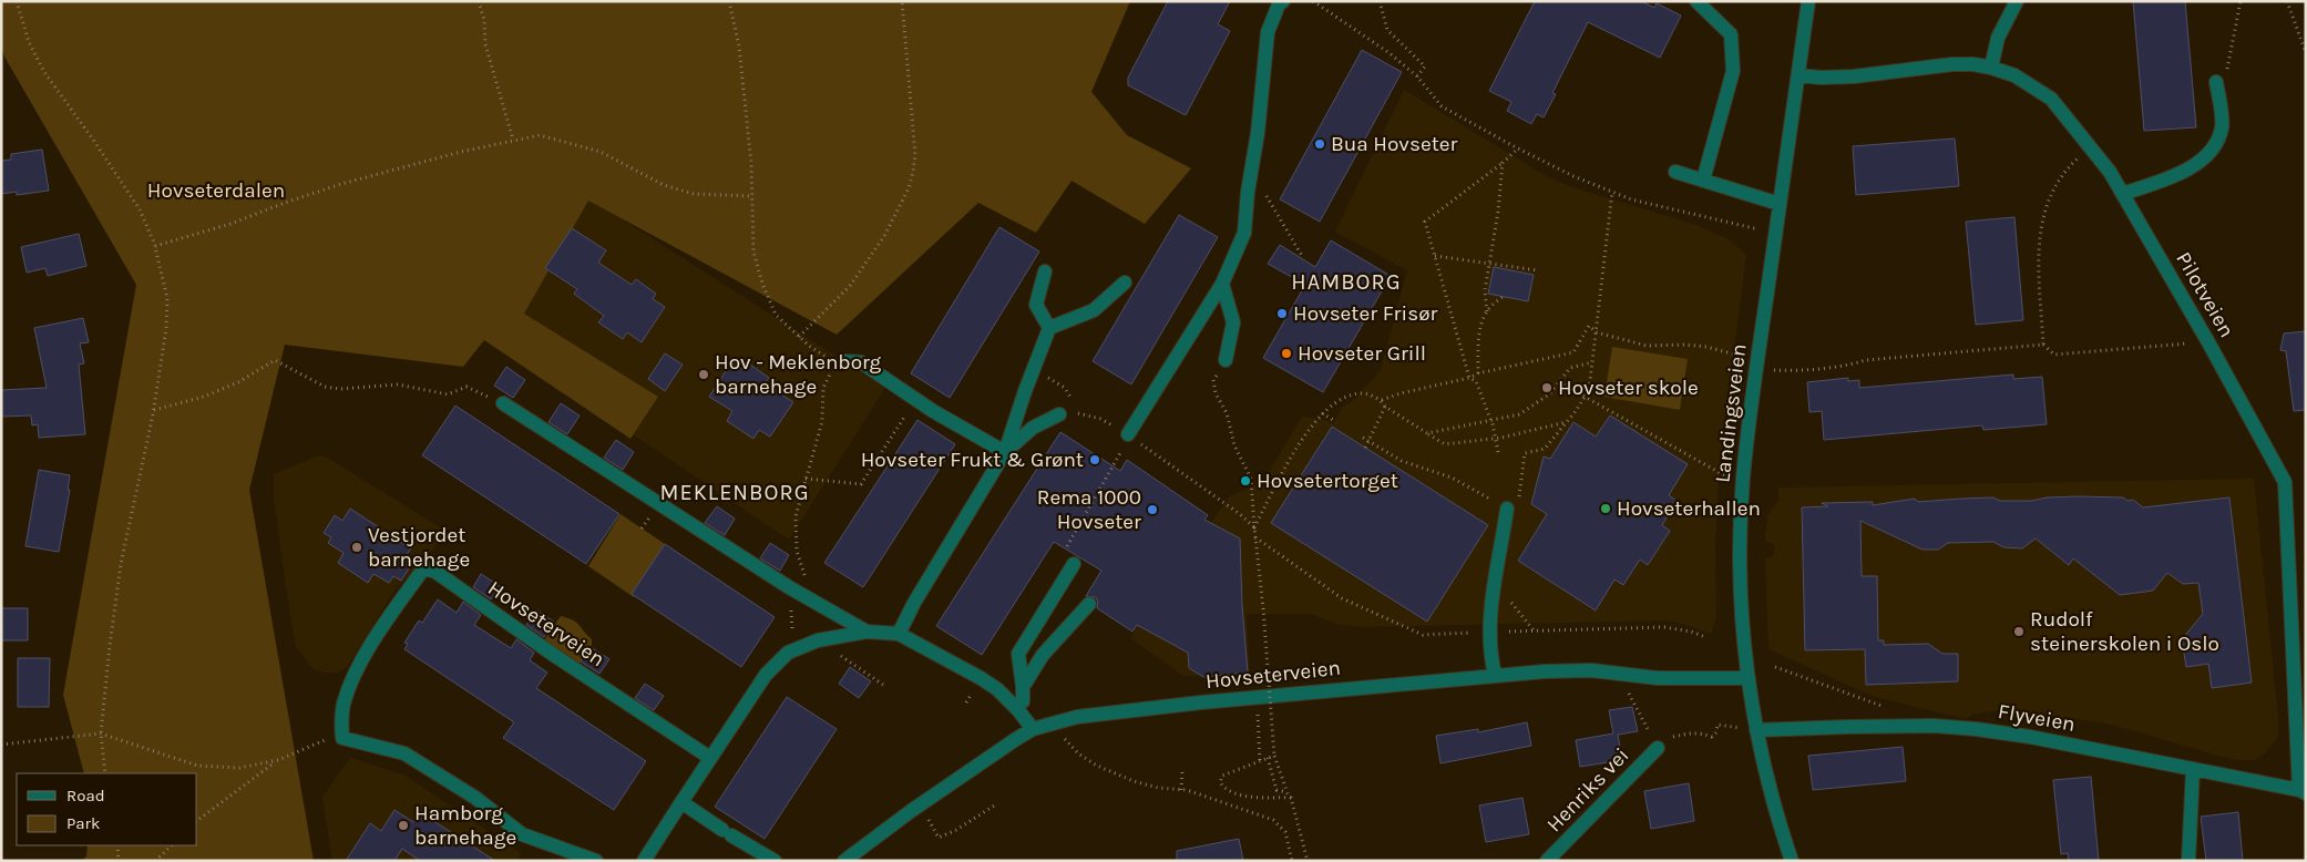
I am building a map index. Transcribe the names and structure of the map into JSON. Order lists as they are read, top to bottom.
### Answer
{
  "streets": {
    "street": [
      "Pilotveien",
      "Landingsveien",
      "Hovseterveien",
      "Flyveien",
      "Henriks vei"
    ]
  },
  "crossings": [
    ["Pilotveien", "Landingsveien"],
    ["Pilotveien", "Flyveien"],
    ["Landingsveien", "Hovseterveien"],
    ["Landingsveien", "Flyveien"]
  ],
  "districts": ["HAMBORG", "MEKLENBORG"],
  "parks": ["Hovseterdalen"],
  "places": [
    "Bua Hovseter",
    "Hovseter Frisør",
    "Hovseter Grill",
    "Hov - Meklenborg barnehage",
    "Hovseter skole",
    "Hovseter Frukt & Grønt",
    "Hovsetertorget",
    "Hovseterhallen",
    "Rema 1000 Hovseter",
    "Vestjordet barnehage",
    "Rudolf steinerskolen i Oslo",
    "Hamborg barnehage"
  ],
  "legend": ["Road", "Park"]
}
